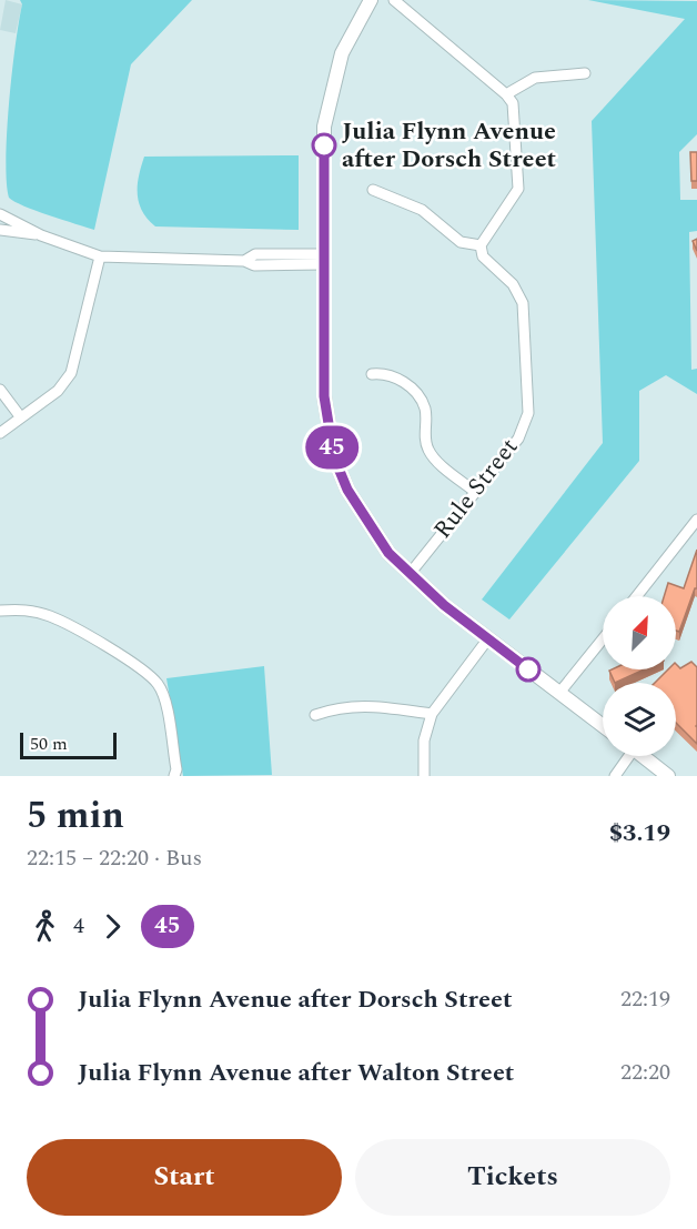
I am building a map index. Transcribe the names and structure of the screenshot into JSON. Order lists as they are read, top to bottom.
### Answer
{
  "streets": {
    "street": ["Rule Street"]
  },
  "places": ["Julia Flynn Avenue after Dorsch Street"],
  "lines": ["bus line 45"],
  "scale_bar": "50 m",
  "north": "top right",
  "page": {
    "on_map": "45",
    "scale": "50 m",
    "heading": ["5 min", "22:15 – 22:20 · Bus", "$3.19"],
    "legs": ["4", "45"],
    "list": [
      {
        "name": "Julia Flynn Avenue after Dorsch Street",
        "value": "22:19"
      },
      {
        "name": "Julia Flynn Avenue after Walton Street",
        "value": "22:20"
      }
    ],
    "buttons": ["Start", "Tickets"]
  }
}
